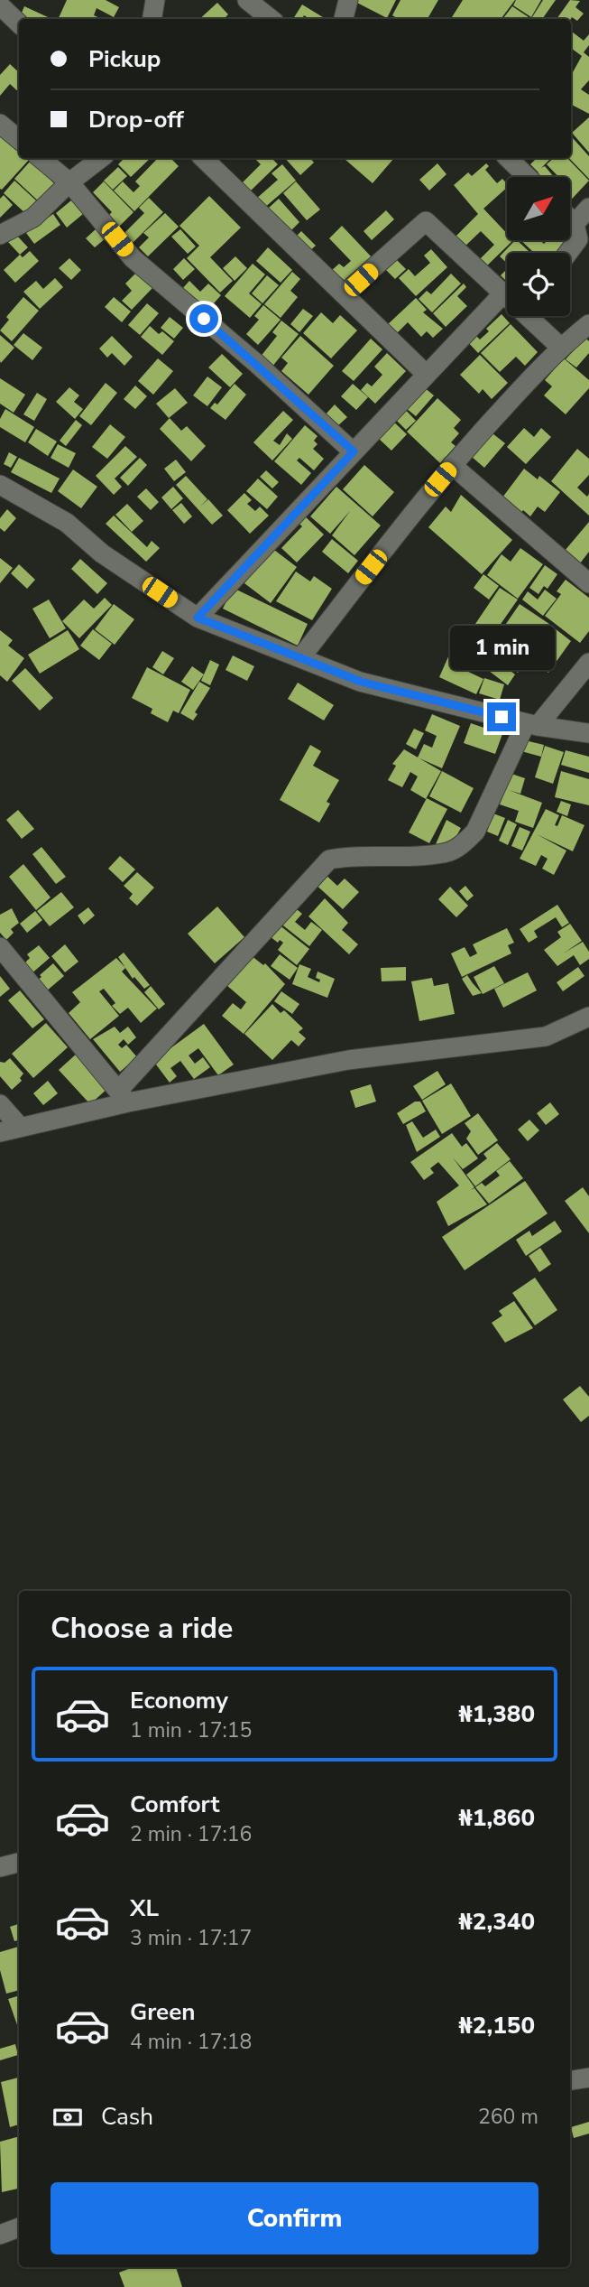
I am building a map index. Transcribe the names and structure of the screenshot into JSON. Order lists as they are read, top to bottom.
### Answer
{
  "north": "top right",
  "page": {
    "banner": ["Pickup", "Drop-off"],
    "bubble": "1 min",
    "heading": "Choose a ride",
    "list": [
      {
        "name": "Economy",
        "note": "1 min · 17:15",
        "value": "₦1,380"
      },
      {
        "name": "Comfort",
        "note": "2 min · 17:16",
        "value": "₦1,860"
      },
      {
        "name": "XL",
        "note": "3 min · 17:17",
        "value": "₦2,340"
      },
      {
        "name": "Green",
        "note": "4 min · 17:18",
        "value": "₦2,150"
      }
    ],
    "pay": ["Cash", "260 m"],
    "buttons": "Confirm"
  }
}
